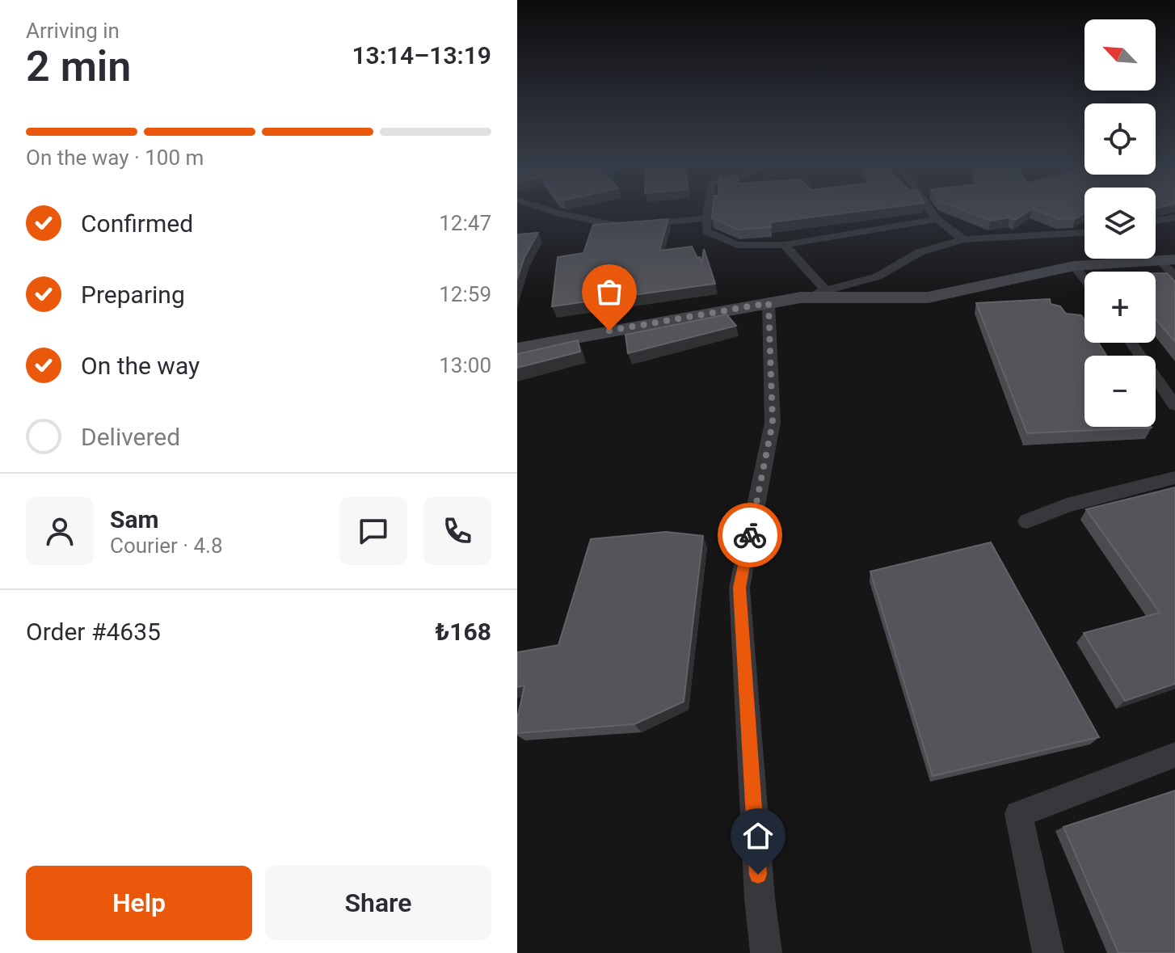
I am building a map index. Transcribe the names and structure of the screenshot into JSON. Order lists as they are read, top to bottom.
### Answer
{
  "north": "top left",
  "page": {
    "heading": ["2 min", "Arriving in", "13:14–13:19"],
    "panel": [
      "Sam",
      "Courier · 4.8",
      "Order #4635",
      "₺168"
    ],
    "map_buttons": ["+", "−"],
    "bar": "On the way · 100 m",
    "list": [
      ["Confirmed", "12:47"],
      ["Preparing", "12:59"],
      ["On the way", "13:00"],
      "Delivered"
    ],
    "buttons": ["Help", "Share"]
  }
}
